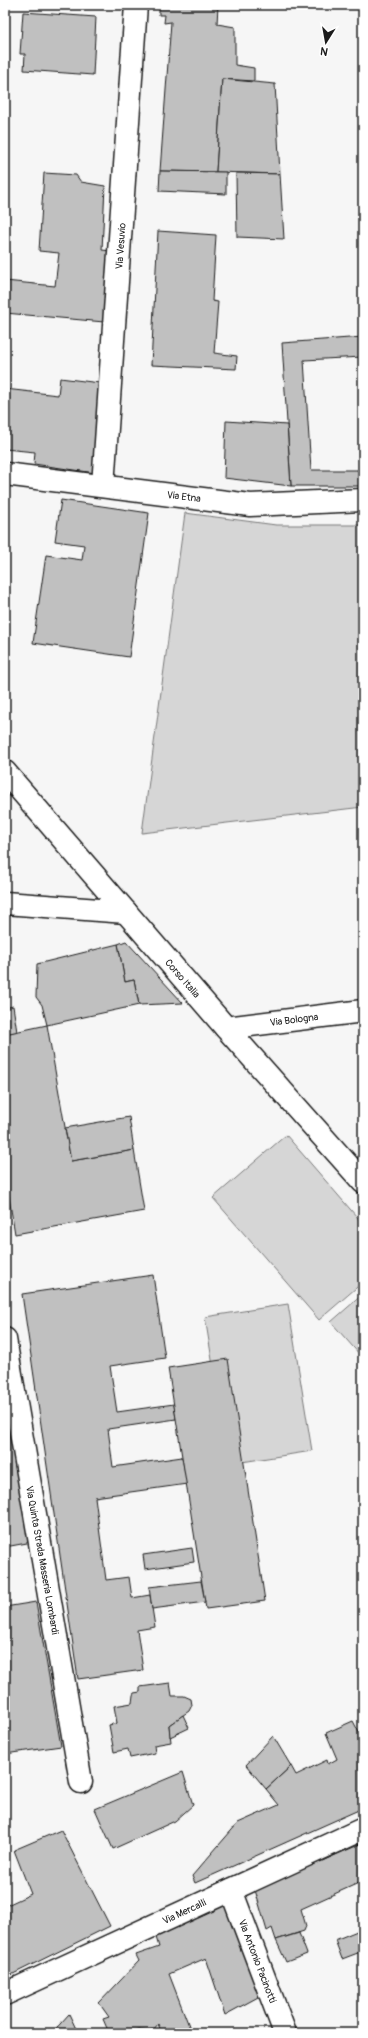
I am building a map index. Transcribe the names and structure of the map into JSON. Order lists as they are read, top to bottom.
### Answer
{
  "streets": {
    "street": [
      "Via Vesuvio",
      "Via Etna",
      "Corso Italia",
      "Via Bologna",
      "Via Quinta Strada Masseria Lombardi",
      "Via Mercalli",
      "Via Antonio Pacinotti"
    ]
  },
  "crossings": [
    ["Via Vesuvio", "Via Etna"],
    ["Corso Italia", "Via Bologna"],
    ["Via Mercalli", "Via Antonio Pacinotti"]
  ],
  "north": "bottom"
}
